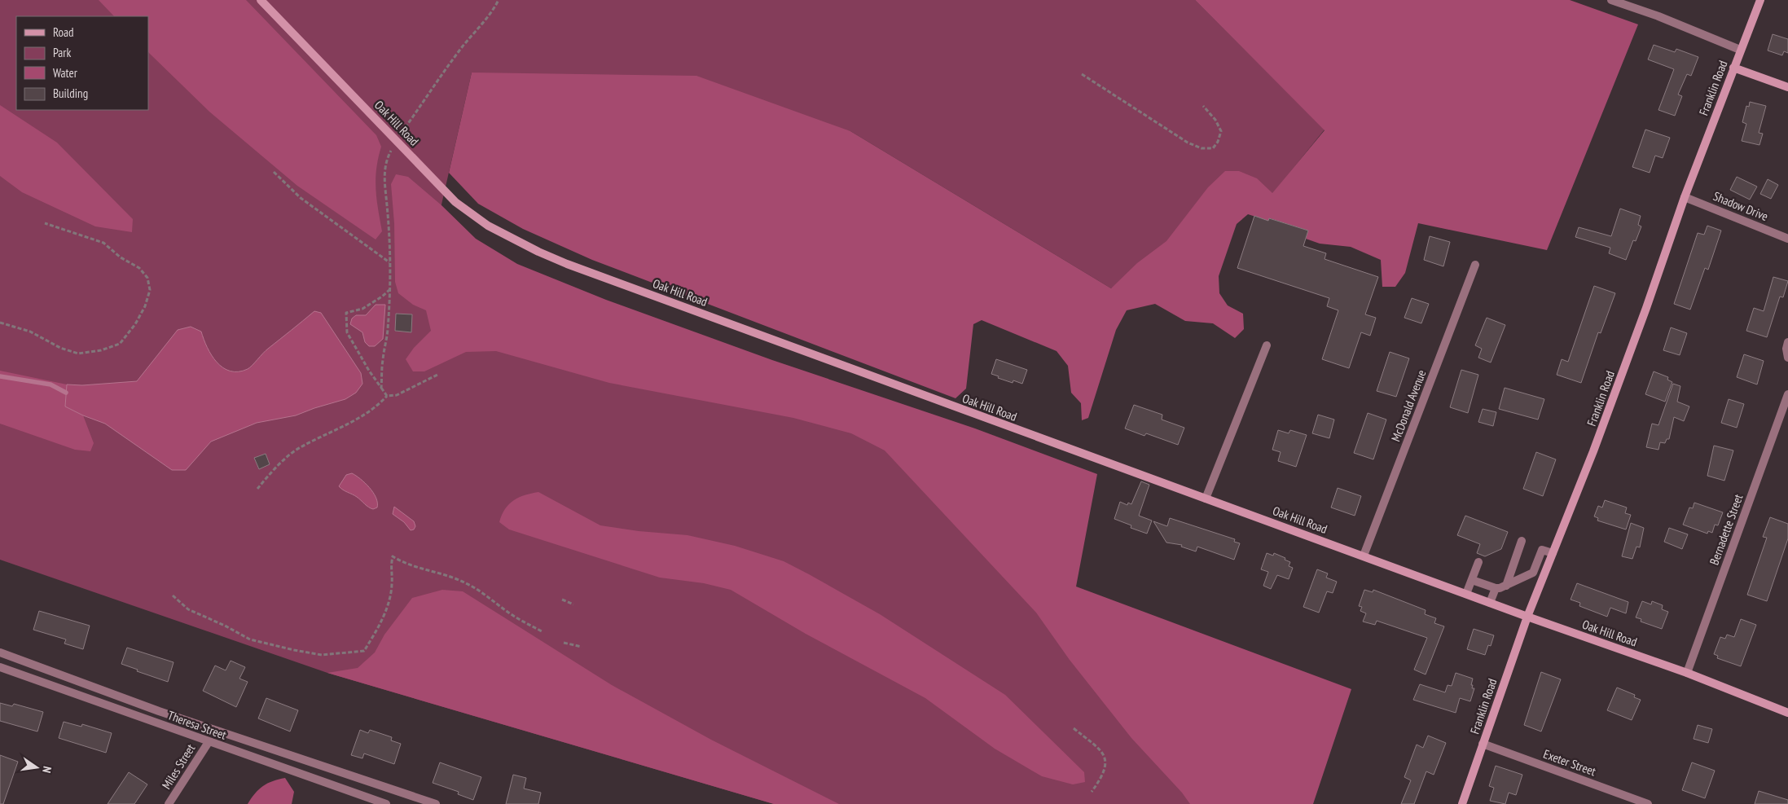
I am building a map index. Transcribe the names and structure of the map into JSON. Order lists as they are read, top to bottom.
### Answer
{
  "streets": {
    "street": [
      "Franklin Road",
      "Oak Hill Road",
      "Shadow Drive",
      "McDonald Avenue",
      "Bernadette Street",
      "Theresa Street",
      "Exeter Street",
      "Miles Street"
    ]
  },
  "crossings": [
    ["Franklin Road", "Oak Hill Road"],
    ["Franklin Road", "Shadow Drive"],
    ["Franklin Road", "Exeter Street"],
    ["Oak Hill Road", "McDonald Avenue"],
    ["Oak Hill Road", "Bernadette Street"],
    ["Theresa Street", "Miles Street"]
  ],
  "legend": [
    "Road",
    "Park",
    "Water",
    "Building"
  ],
  "north": "right"
}
